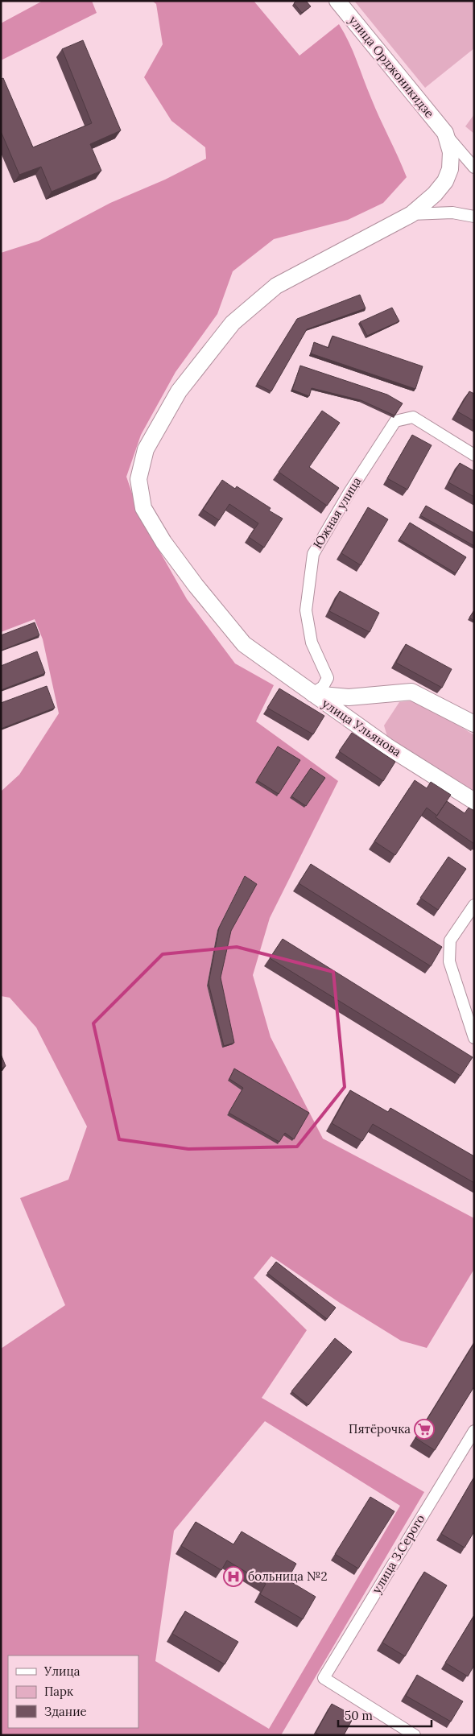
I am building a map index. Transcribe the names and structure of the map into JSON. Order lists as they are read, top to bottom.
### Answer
{
  "streets": {
    "street": [
      "улица Орджоникидзе",
      "Южная улица",
      "улица Ульянова",
      "улица З.Серого"
    ]
  },
  "crossings": [
    ["Южная улица", "улица Ульянова"]
  ],
  "places": {
    "supermarket": ["Пятёрочка"],
    "hospital": ["больница №2"]
  },
  "legend": ["Улица", "Парк", "Здание"],
  "scale_bar": "50 m"
}
